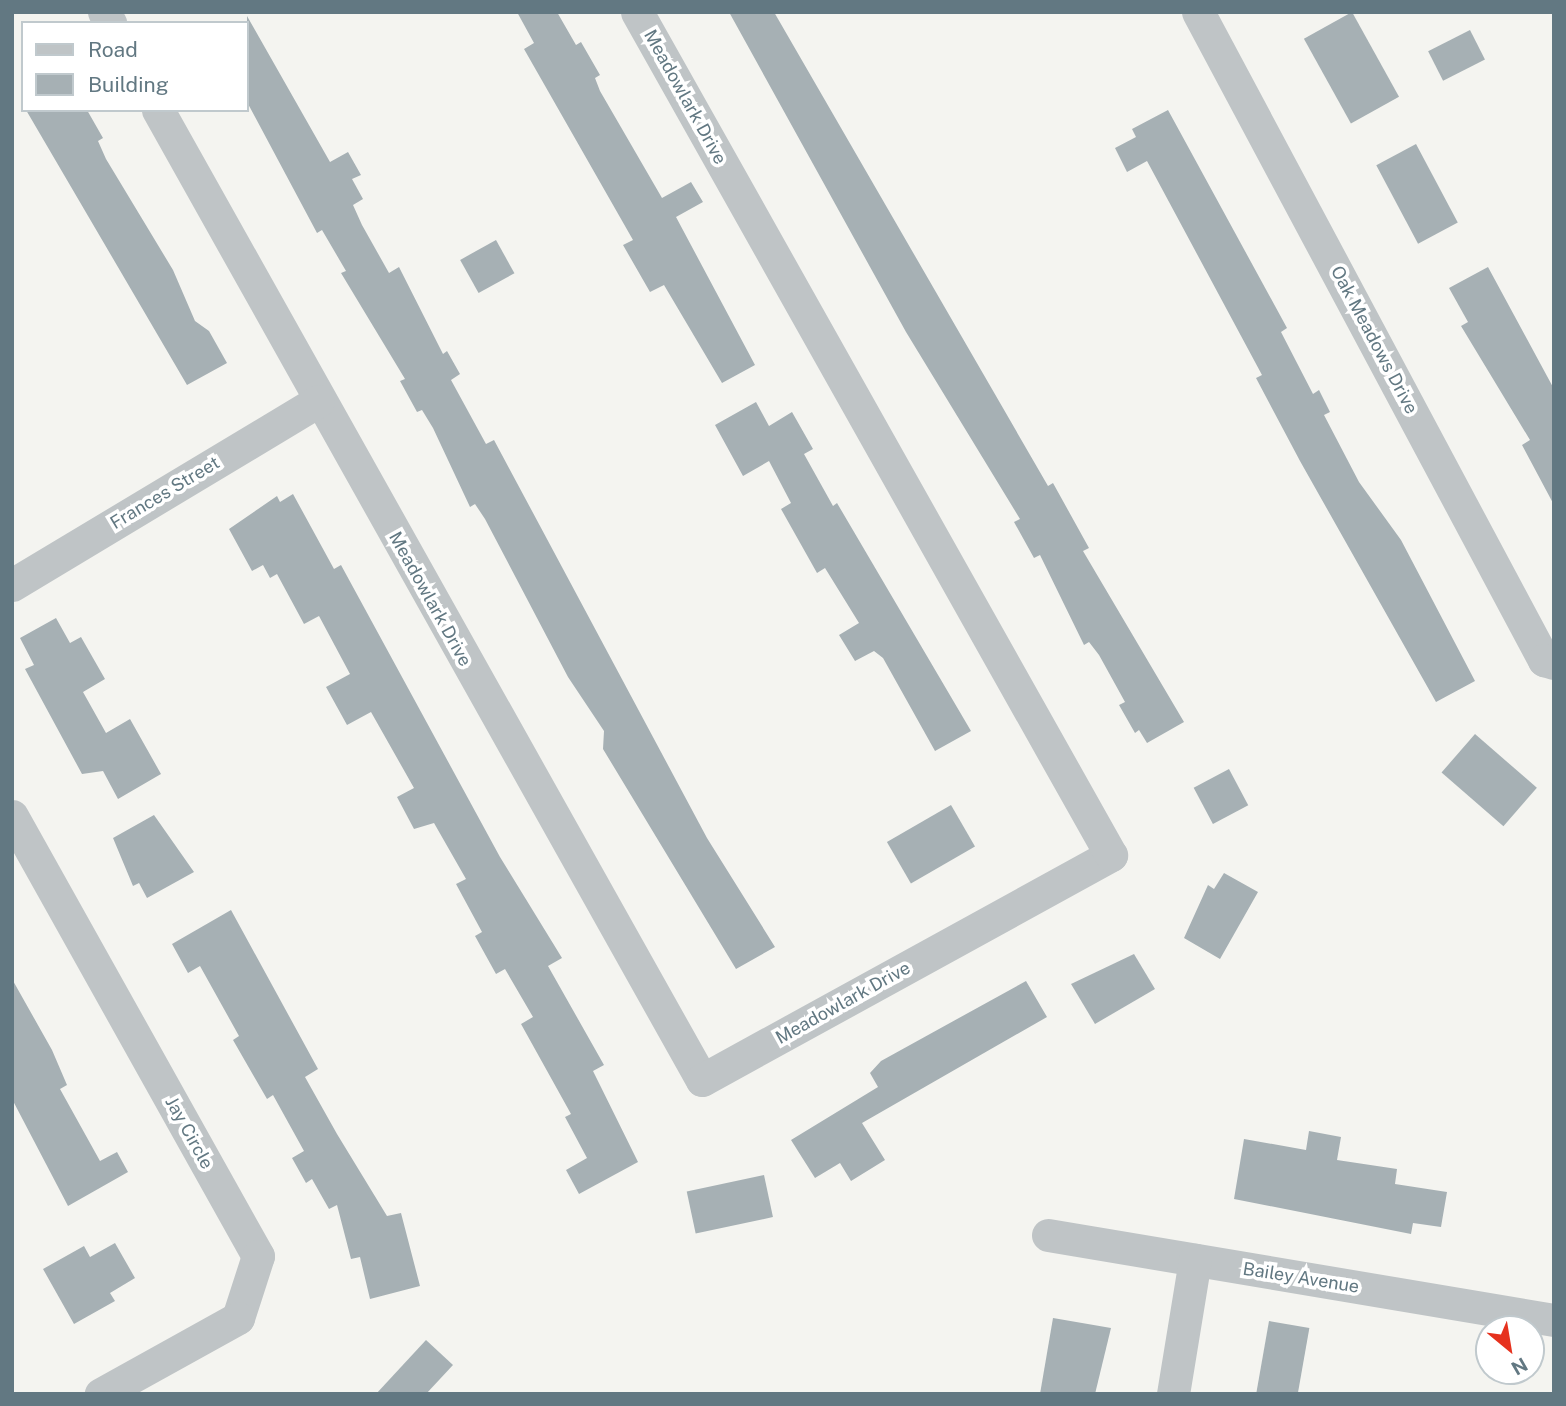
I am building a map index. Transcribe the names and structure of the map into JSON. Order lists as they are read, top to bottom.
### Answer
{
  "streets": {
    "street": [
      "Meadowlark Drive",
      "Oak Meadows Drive",
      "Frances Street",
      "Jay Circle",
      "Bailey Avenue"
    ]
  },
  "crossings": [
    ["Meadowlark Drive", "Frances Street"]
  ],
  "legend": ["Road", "Building"],
  "north": "bottom right"
}
